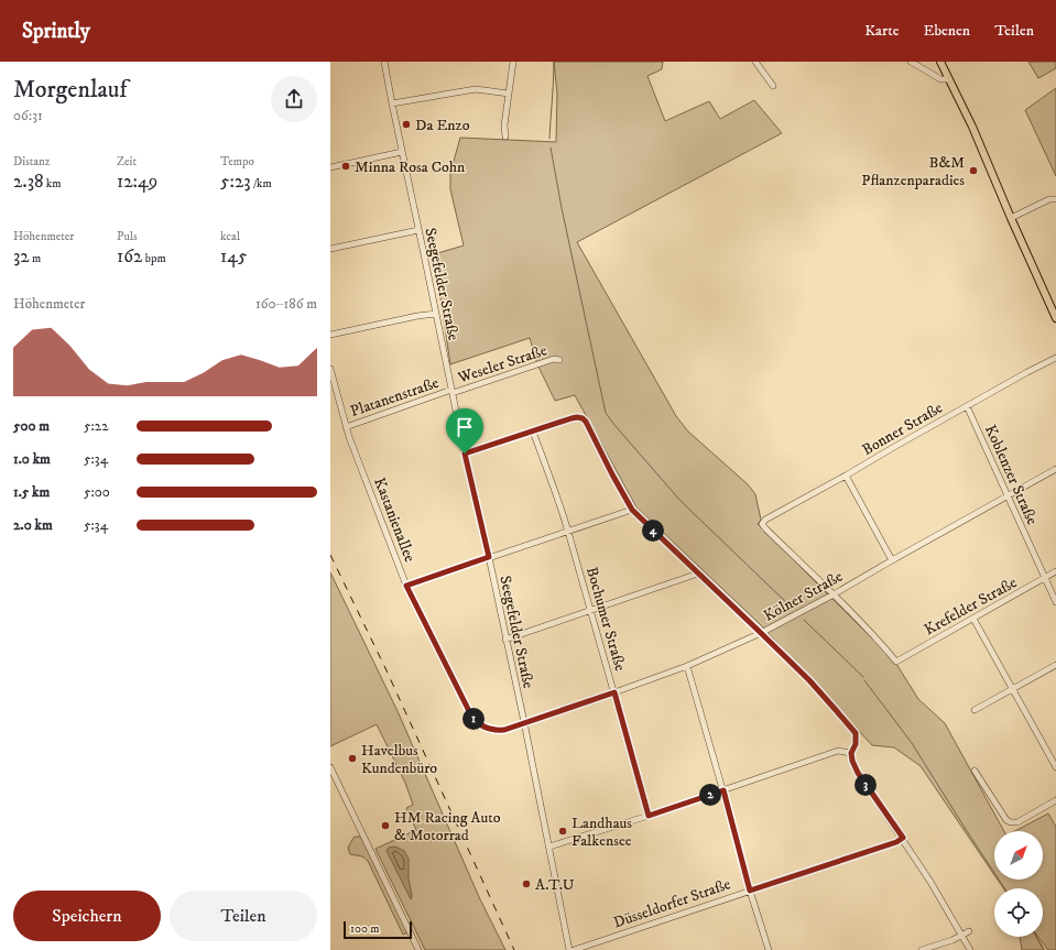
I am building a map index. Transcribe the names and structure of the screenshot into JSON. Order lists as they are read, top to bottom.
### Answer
{
  "streets": {
    "street": [
      "Seegefelder Straße",
      "Weseler Straße",
      "Platanenstraße",
      "Bonner Straße",
      "Koblenzer Straße",
      "Kastanienallee",
      "Kölner Straße",
      "Krefelder Straße",
      "Bochumer Straße",
      "Düsseldorfer Straße"
    ]
  },
  "crossings": [
    ["Seegefelder Straße", "Weseler Straße"],
    ["Seegefelder Straße", "Platanenstraße"],
    ["Seegefelder Straße", "Kastanienallee"],
    ["Seegefelder Straße", "Kölner Straße"],
    ["Weseler Straße", "Platanenstraße"],
    ["Platanenstraße", "Kastanienallee"],
    ["Bonner Straße", "Koblenzer Straße"],
    ["Bonner Straße", "Kölner Straße"],
    ["Bonner Straße", "Krefelder Straße"],
    ["Koblenzer Straße", "Kölner Straße"],
    ["Koblenzer Straße", "Krefelder Straße"],
    ["Kastanienallee", "Kölner Straße"],
    ["Kölner Straße", "Krefelder Straße"],
    ["Kölner Straße", "Bochumer Straße"]
  ],
  "places": [
    "Da Enzo",
    "Minna Rosa Cohn",
    "B&M Pflanzenparadies",
    "Havelbus Kundenbüro",
    "HM Racing Auto & Motorrad",
    "Landhaus Falkensee",
    "A.T.U"
  ],
  "scale_bar": "100 m",
  "north": "top right",
  "page": {
    "header": "Sprintly",
    "nav": ["Karte", "Ebenen", "Teilen"],
    "heading": ["Morgenlauf", "06:31"],
    "stats": [
      ["Distanz", "2.38 km"],
      ["Zeit", "12:49"],
      ["Tempo", "5:23 /km"],
      ["Höhenmeter", "32 m"],
      ["Puls", "162 bpm"],
      ["kcal", "145"]
    ],
    "chart": ["Höhenmeter", "160–186 m"],
    "list": [
      {
        "name": "500 m",
        "note": "5:22"
      },
      {
        "name": "1.0 km",
        "note": "5:34"
      },
      {
        "name": "1.5 km",
        "note": "5:00"
      },
      {
        "name": "2.0 km",
        "note": "5:34"
      }
    ],
    "pins": [
      "4",
      "1",
      "3",
      "2"
    ],
    "buttons": ["Speichern", "Teilen"],
    "scale": "100 m"
  }
}
